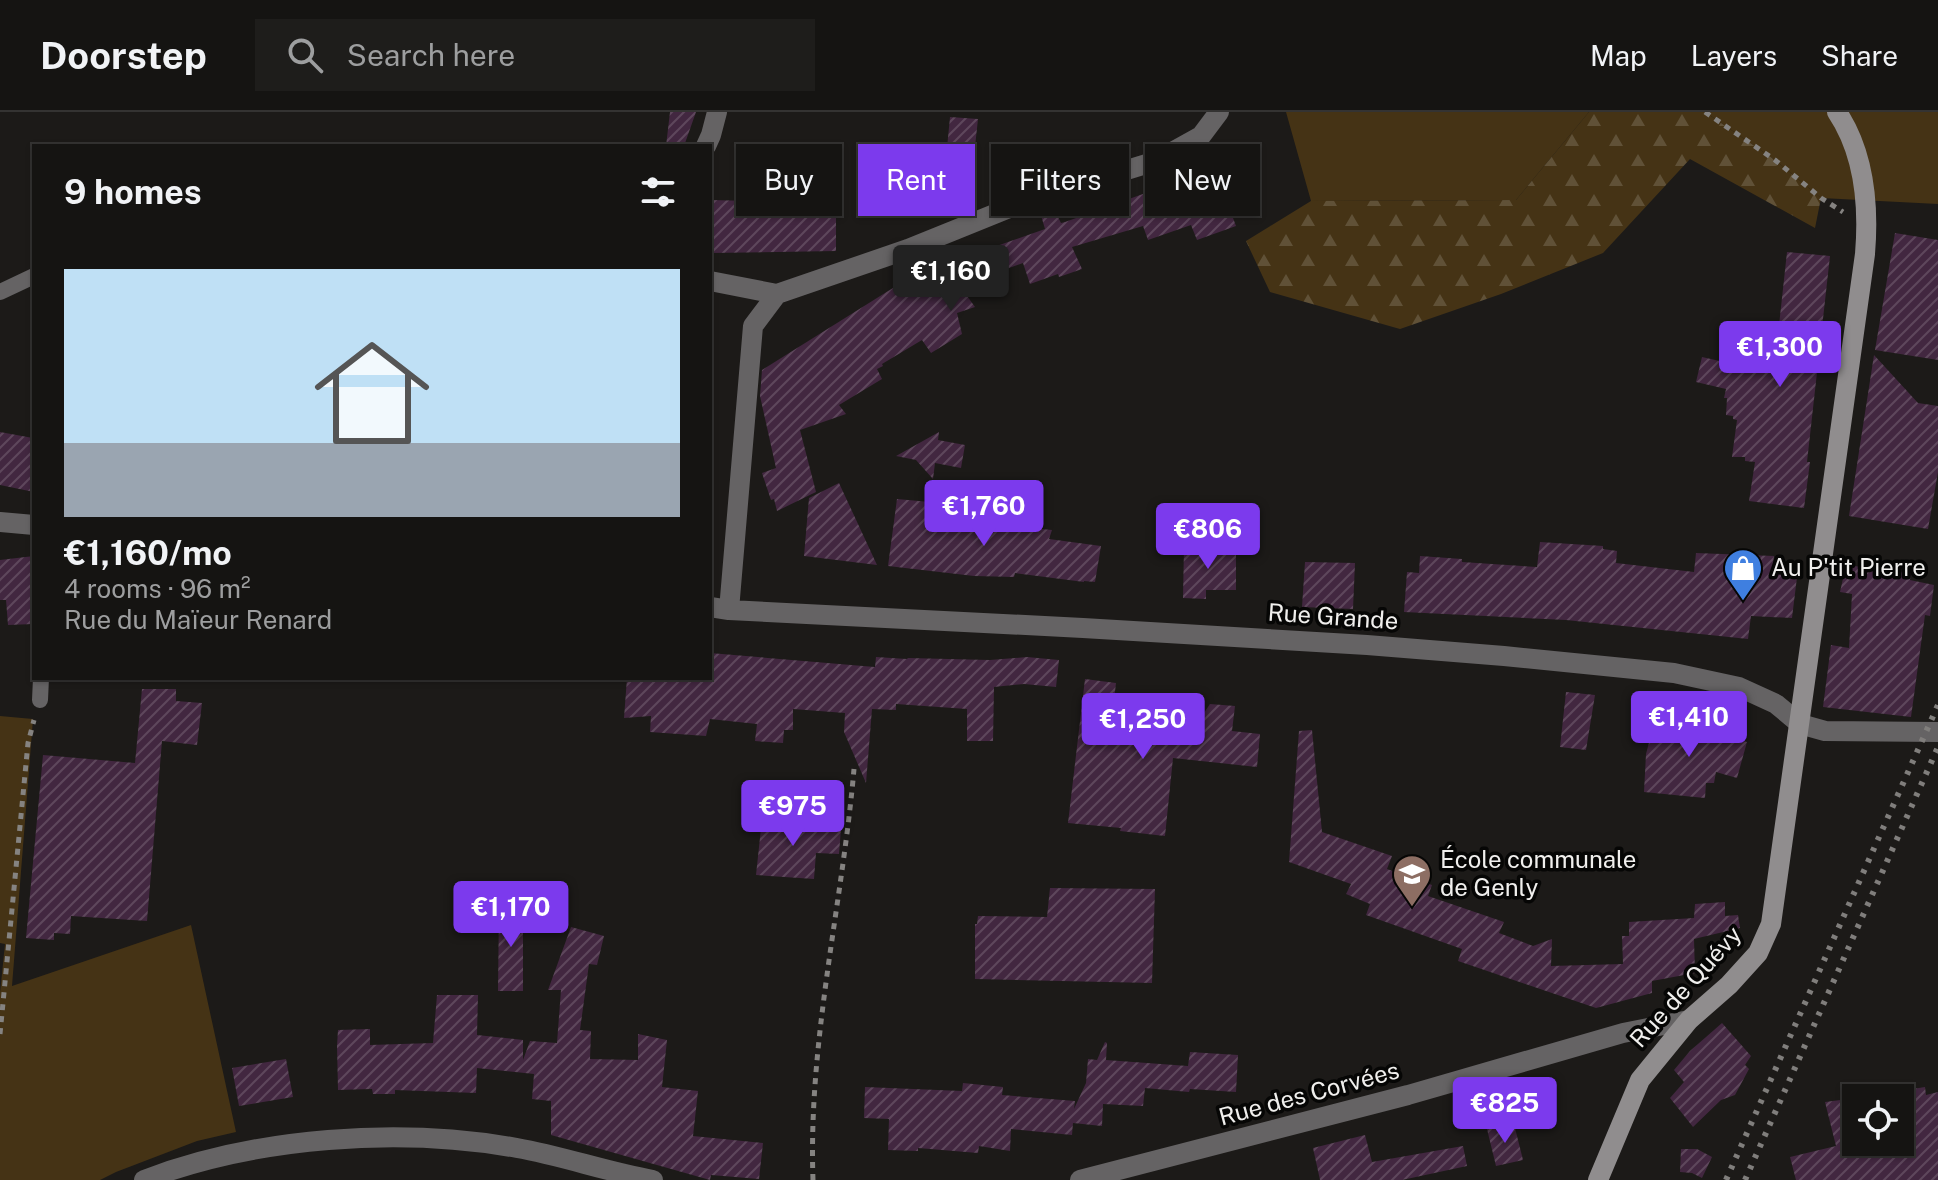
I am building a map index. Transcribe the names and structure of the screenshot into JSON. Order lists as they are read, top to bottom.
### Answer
{
  "streets": {
    "main road": ["Rue de Quévy"],
    "street": ["Rue Grande", "Rue des Corvées"]
  },
  "crossings": [
    ["Rue Grande", "Rue de Quévy"],
    ["Rue de Quévy", "Rue des Corvées"]
  ],
  "places": {
    "shop": ["Au P'tit Pierre"],
    "school or university": ["École communale de Genly"]
  },
  "page": {
    "header": "Doorstep",
    "search": "Search here",
    "nav": ["Map", "Layers", "Share"],
    "chip": [
      "Buy",
      "Rent",
      "Filters",
      "New"
    ],
    "heading": "9 homes",
    "list": [
      {
        "name": "€1,160/mo",
        "note": "4 rooms · 96 m² · Rue du Maïeur Renard"
      }
    ],
    "price": [
      "€1,160",
      "€1,300",
      "€1,760",
      "€806",
      "€1,410",
      "€1,250",
      "€975",
      "€1,170",
      "€825"
    ]
  }
}
